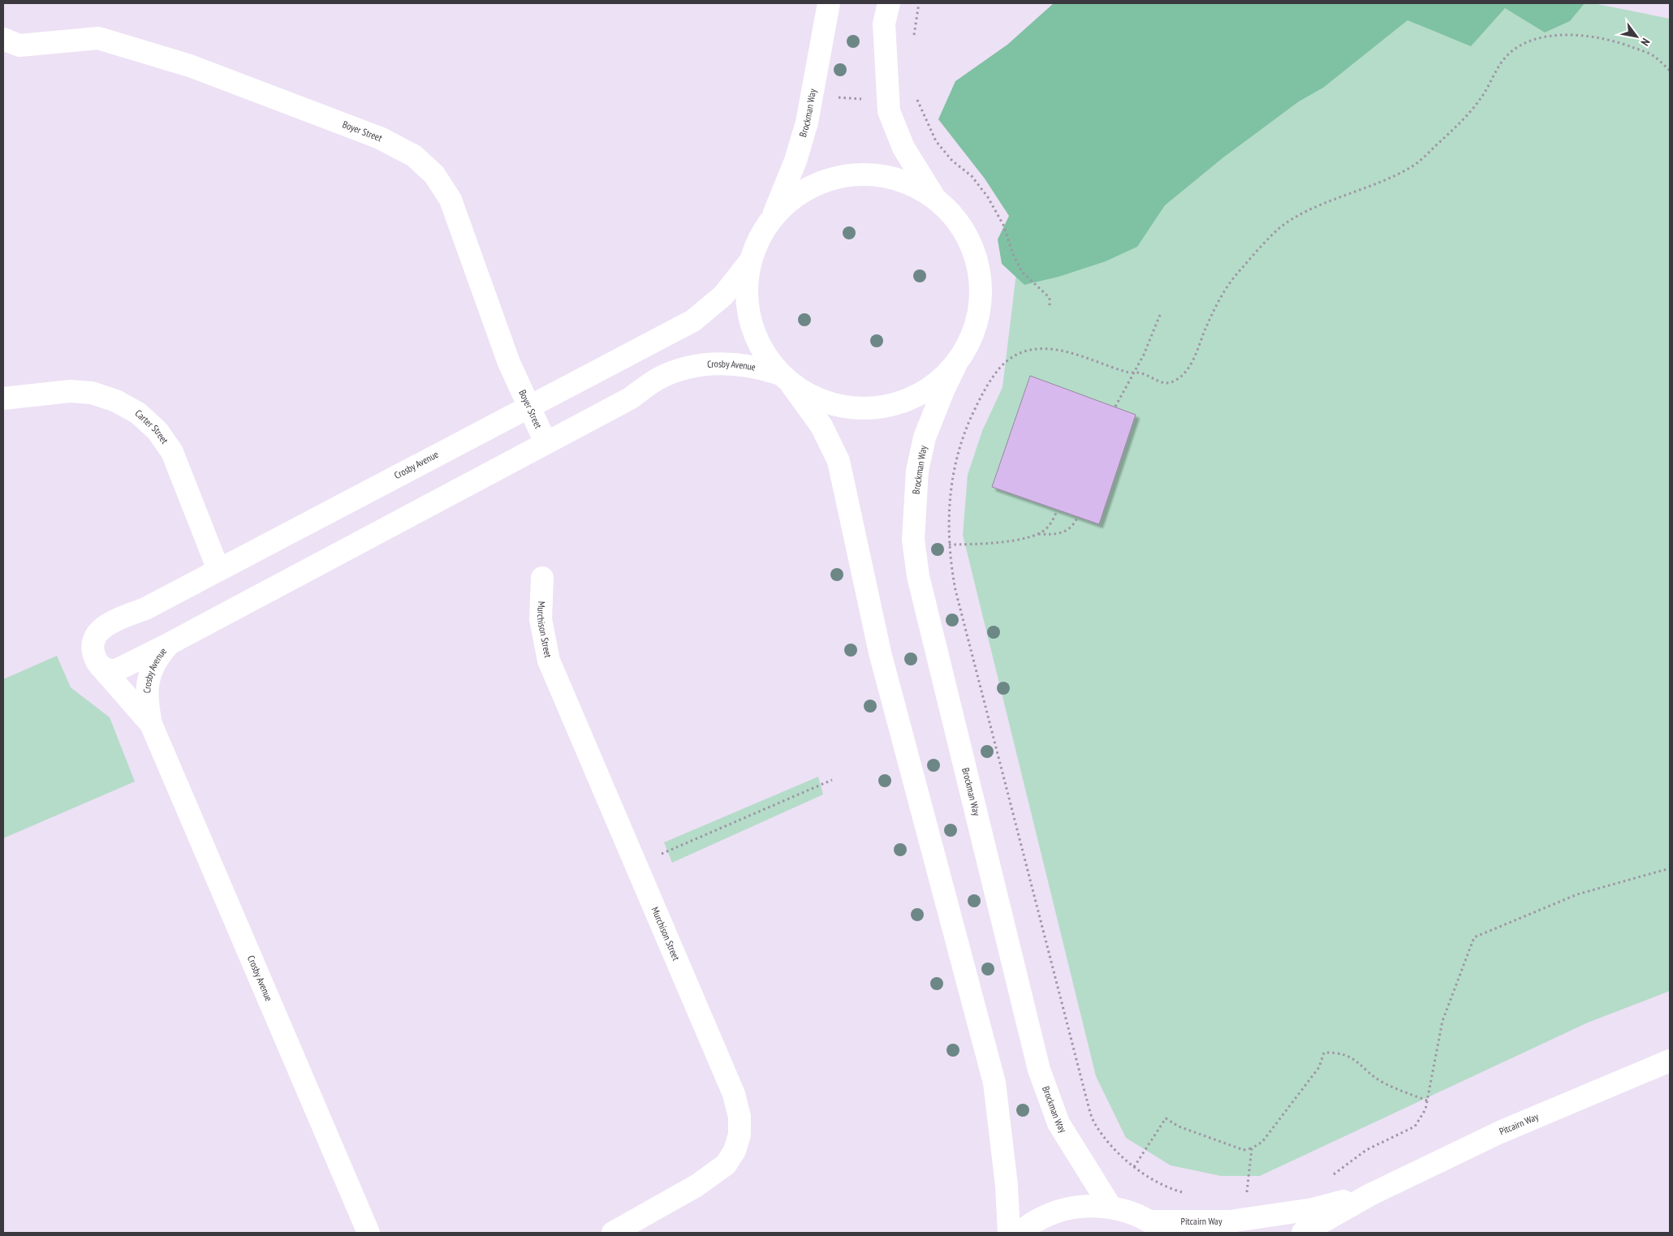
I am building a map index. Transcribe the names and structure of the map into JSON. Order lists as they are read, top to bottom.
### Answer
{
  "streets": {
    "street": [
      "Brockman Way",
      "Boyer Street",
      "Crosby Avenue",
      "Carter Street",
      "Murchison Street",
      "Pitcairn Way"
    ]
  },
  "crossings": [
    ["Boyer Street", "Crosby Avenue"],
    ["Crosby Avenue", "Carter Street"]
  ],
  "north": "bottom right"
}
